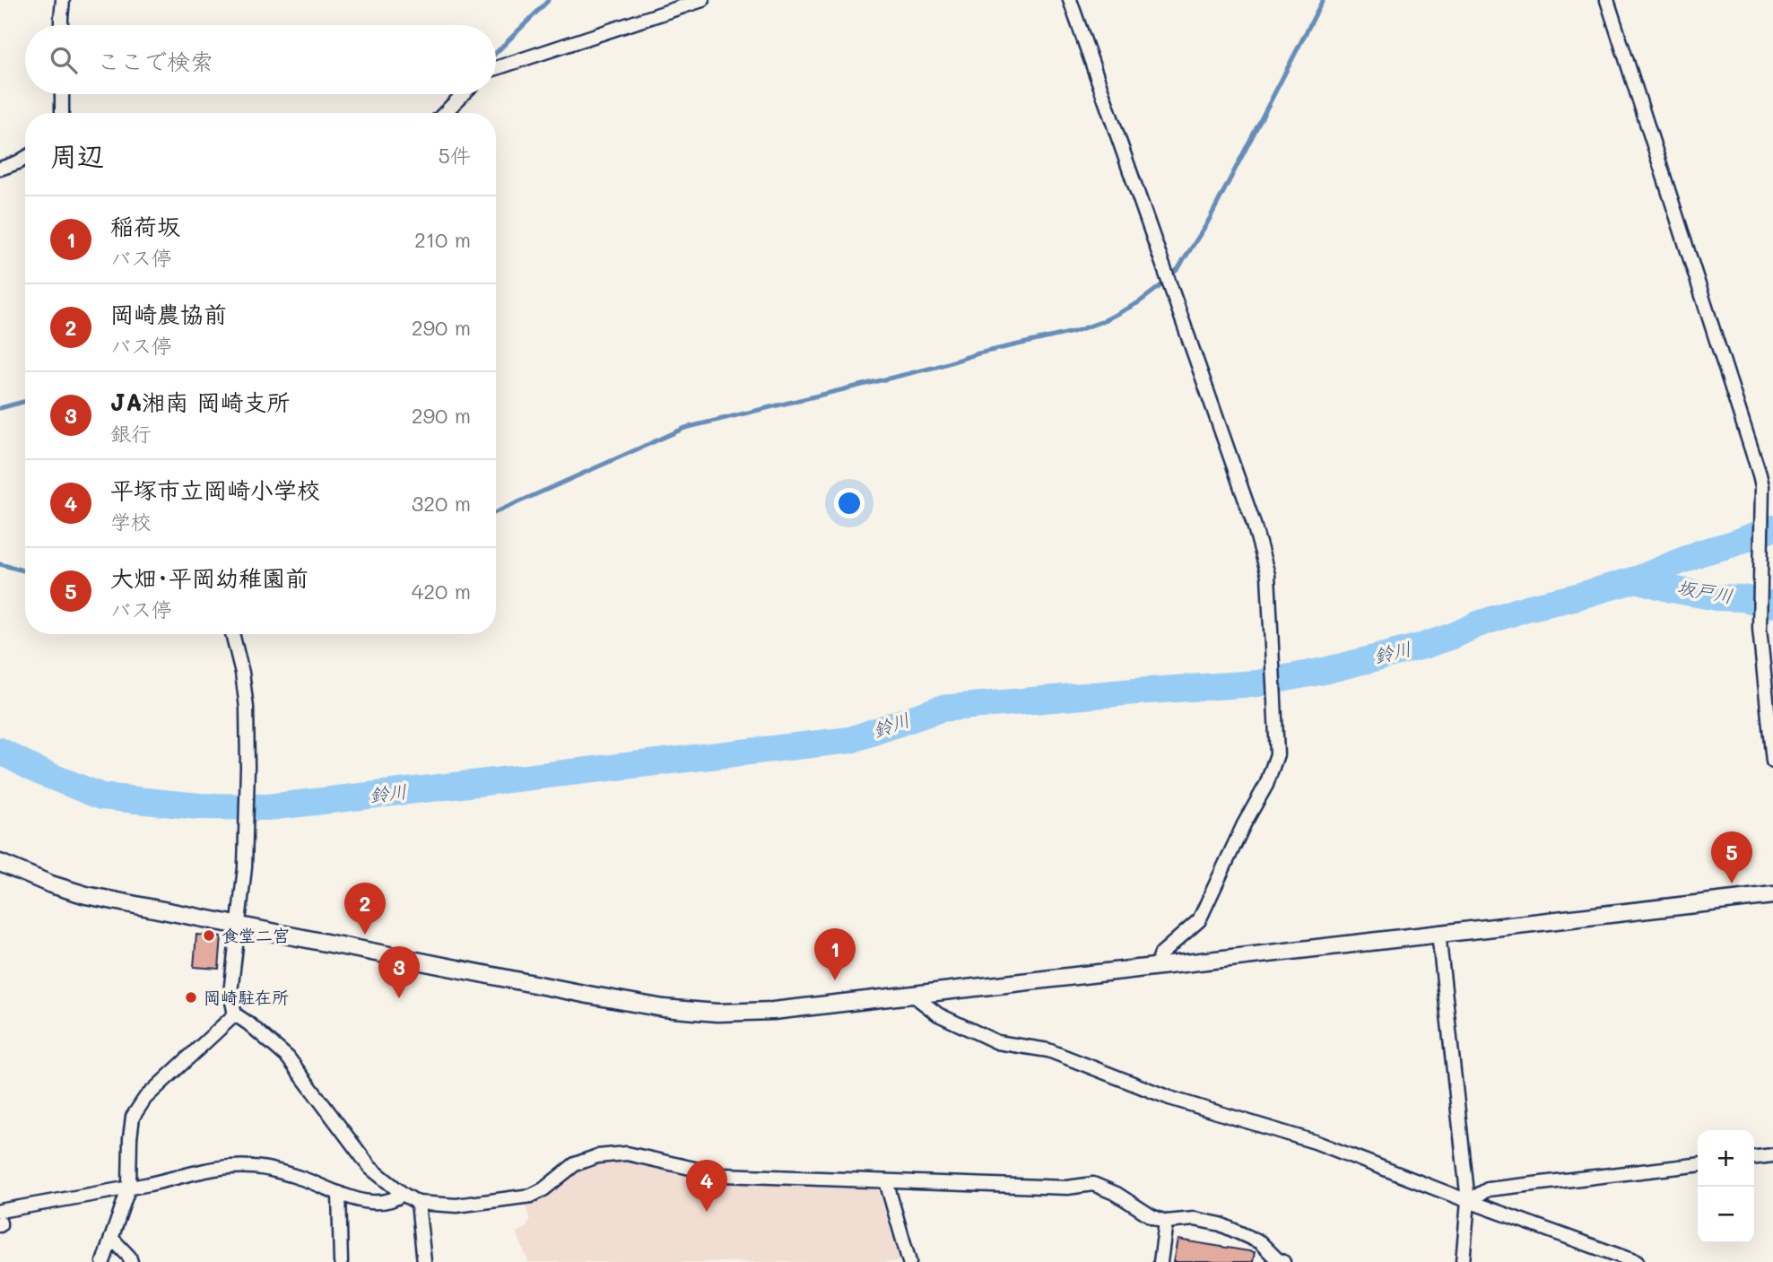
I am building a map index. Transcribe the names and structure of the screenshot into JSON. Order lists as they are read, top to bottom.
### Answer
{
  "water": ["坂戸川", "鈴川"],
  "places": ["食堂二宮", "岡崎駐在所"],
  "page": {
    "search": "ここで検索",
    "heading": ["周辺", "5件"],
    "list": [
      {
        "mark": "1",
        "name": "稲荷坂",
        "note": "バス停",
        "value": "210 m"
      },
      {
        "mark": "2",
        "name": "岡崎農協前",
        "note": "バス停",
        "value": "290 m"
      },
      {
        "mark": "3",
        "name": "JA湘南 岡崎支所",
        "note": "銀行",
        "value": "290 m"
      },
      {
        "mark": "4",
        "name": "平塚市立岡崎小学校",
        "note": "学校",
        "value": "320 m"
      },
      {
        "mark": "5",
        "name": "大畑･平岡幼稚園前",
        "note": "バス停",
        "value": "420 m"
      }
    ],
    "pins": [
      "5",
      "2",
      "1",
      "3",
      "4"
    ],
    "map_buttons": ["+", "−"]
  }
}
